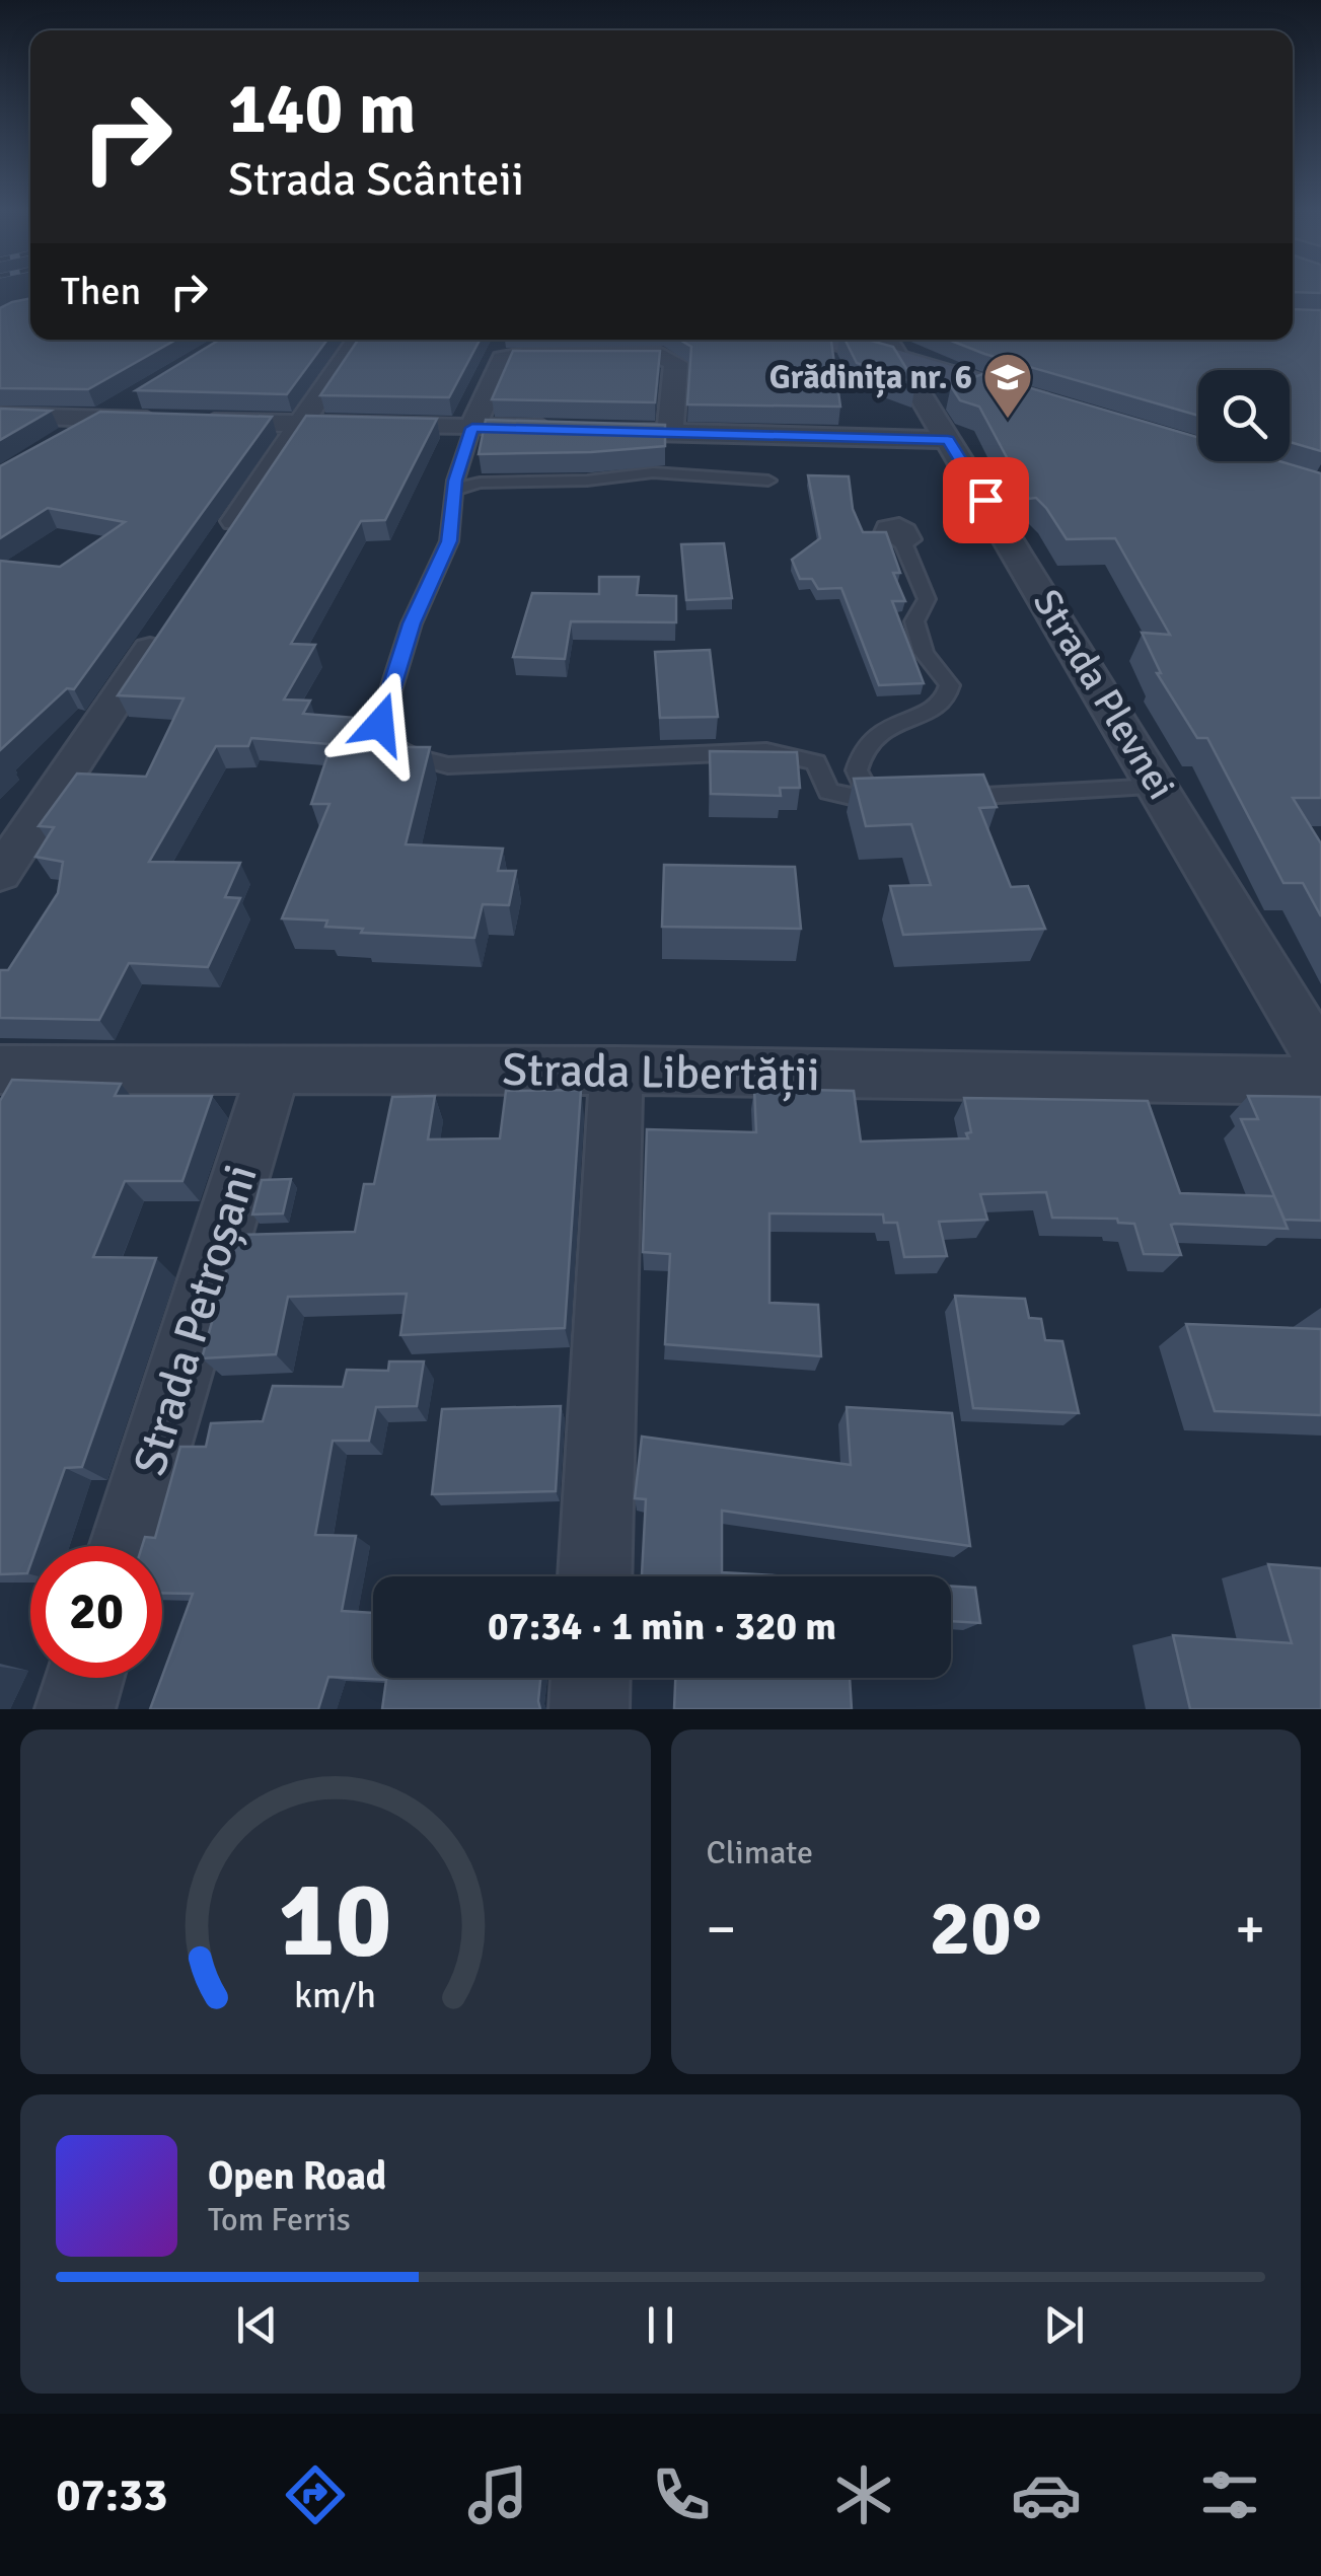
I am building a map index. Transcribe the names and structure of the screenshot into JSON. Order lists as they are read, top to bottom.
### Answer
{
  "streets": {
    "street": ["Strada Plevnei", "Strada Libertății", "Strada Petroșani"]
  },
  "crossings": [
    ["Strada Libertății", "Strada Petroșani"]
  ],
  "places": {
    "school or university": ["Grădinița nr. 6"]
  },
  "page": {
    "turn": ["140 m", "Strada Scânteii"],
    "then": "Then",
    "limit": "20",
    "trip": "07:34 · 1 min · 320 m",
    "tile": "Climate",
    "heat": ["−", "20°", "+"],
    "song": ["Open Road", "Tom Ferris"],
    "tabs": "07:33",
    "gauge": ["10", "km/h"]
  }
}
